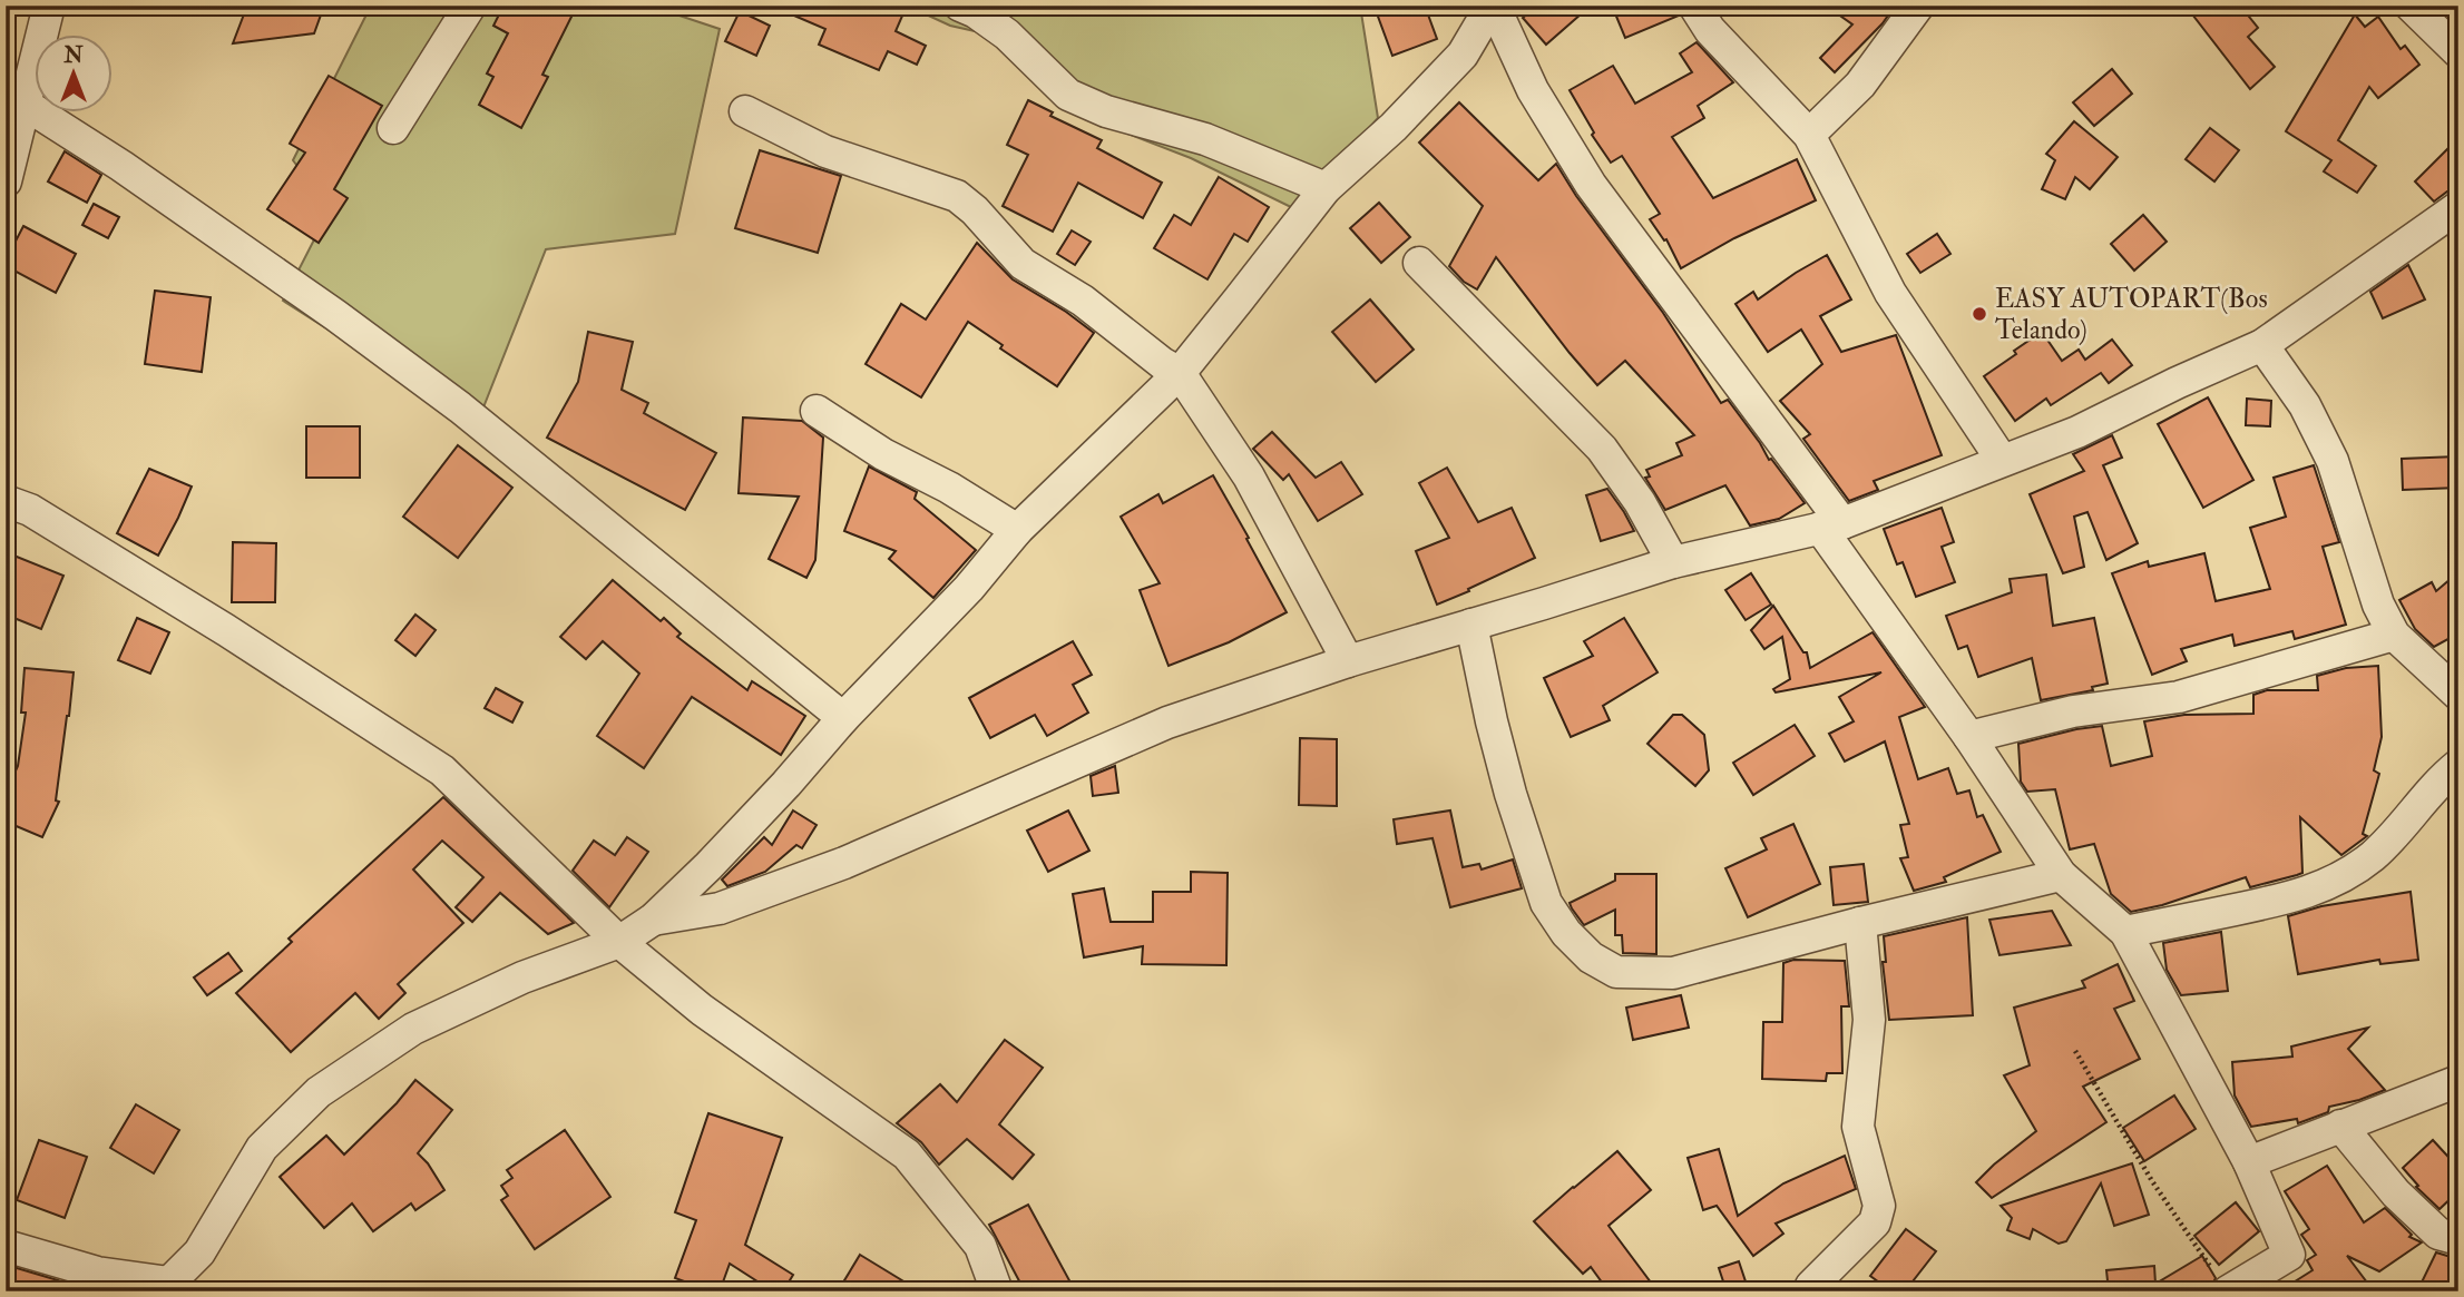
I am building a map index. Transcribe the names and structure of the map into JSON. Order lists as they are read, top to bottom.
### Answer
{
  "places": ["EASY AUTOPART(Bos Telando)"],
  "north": "top"
}
